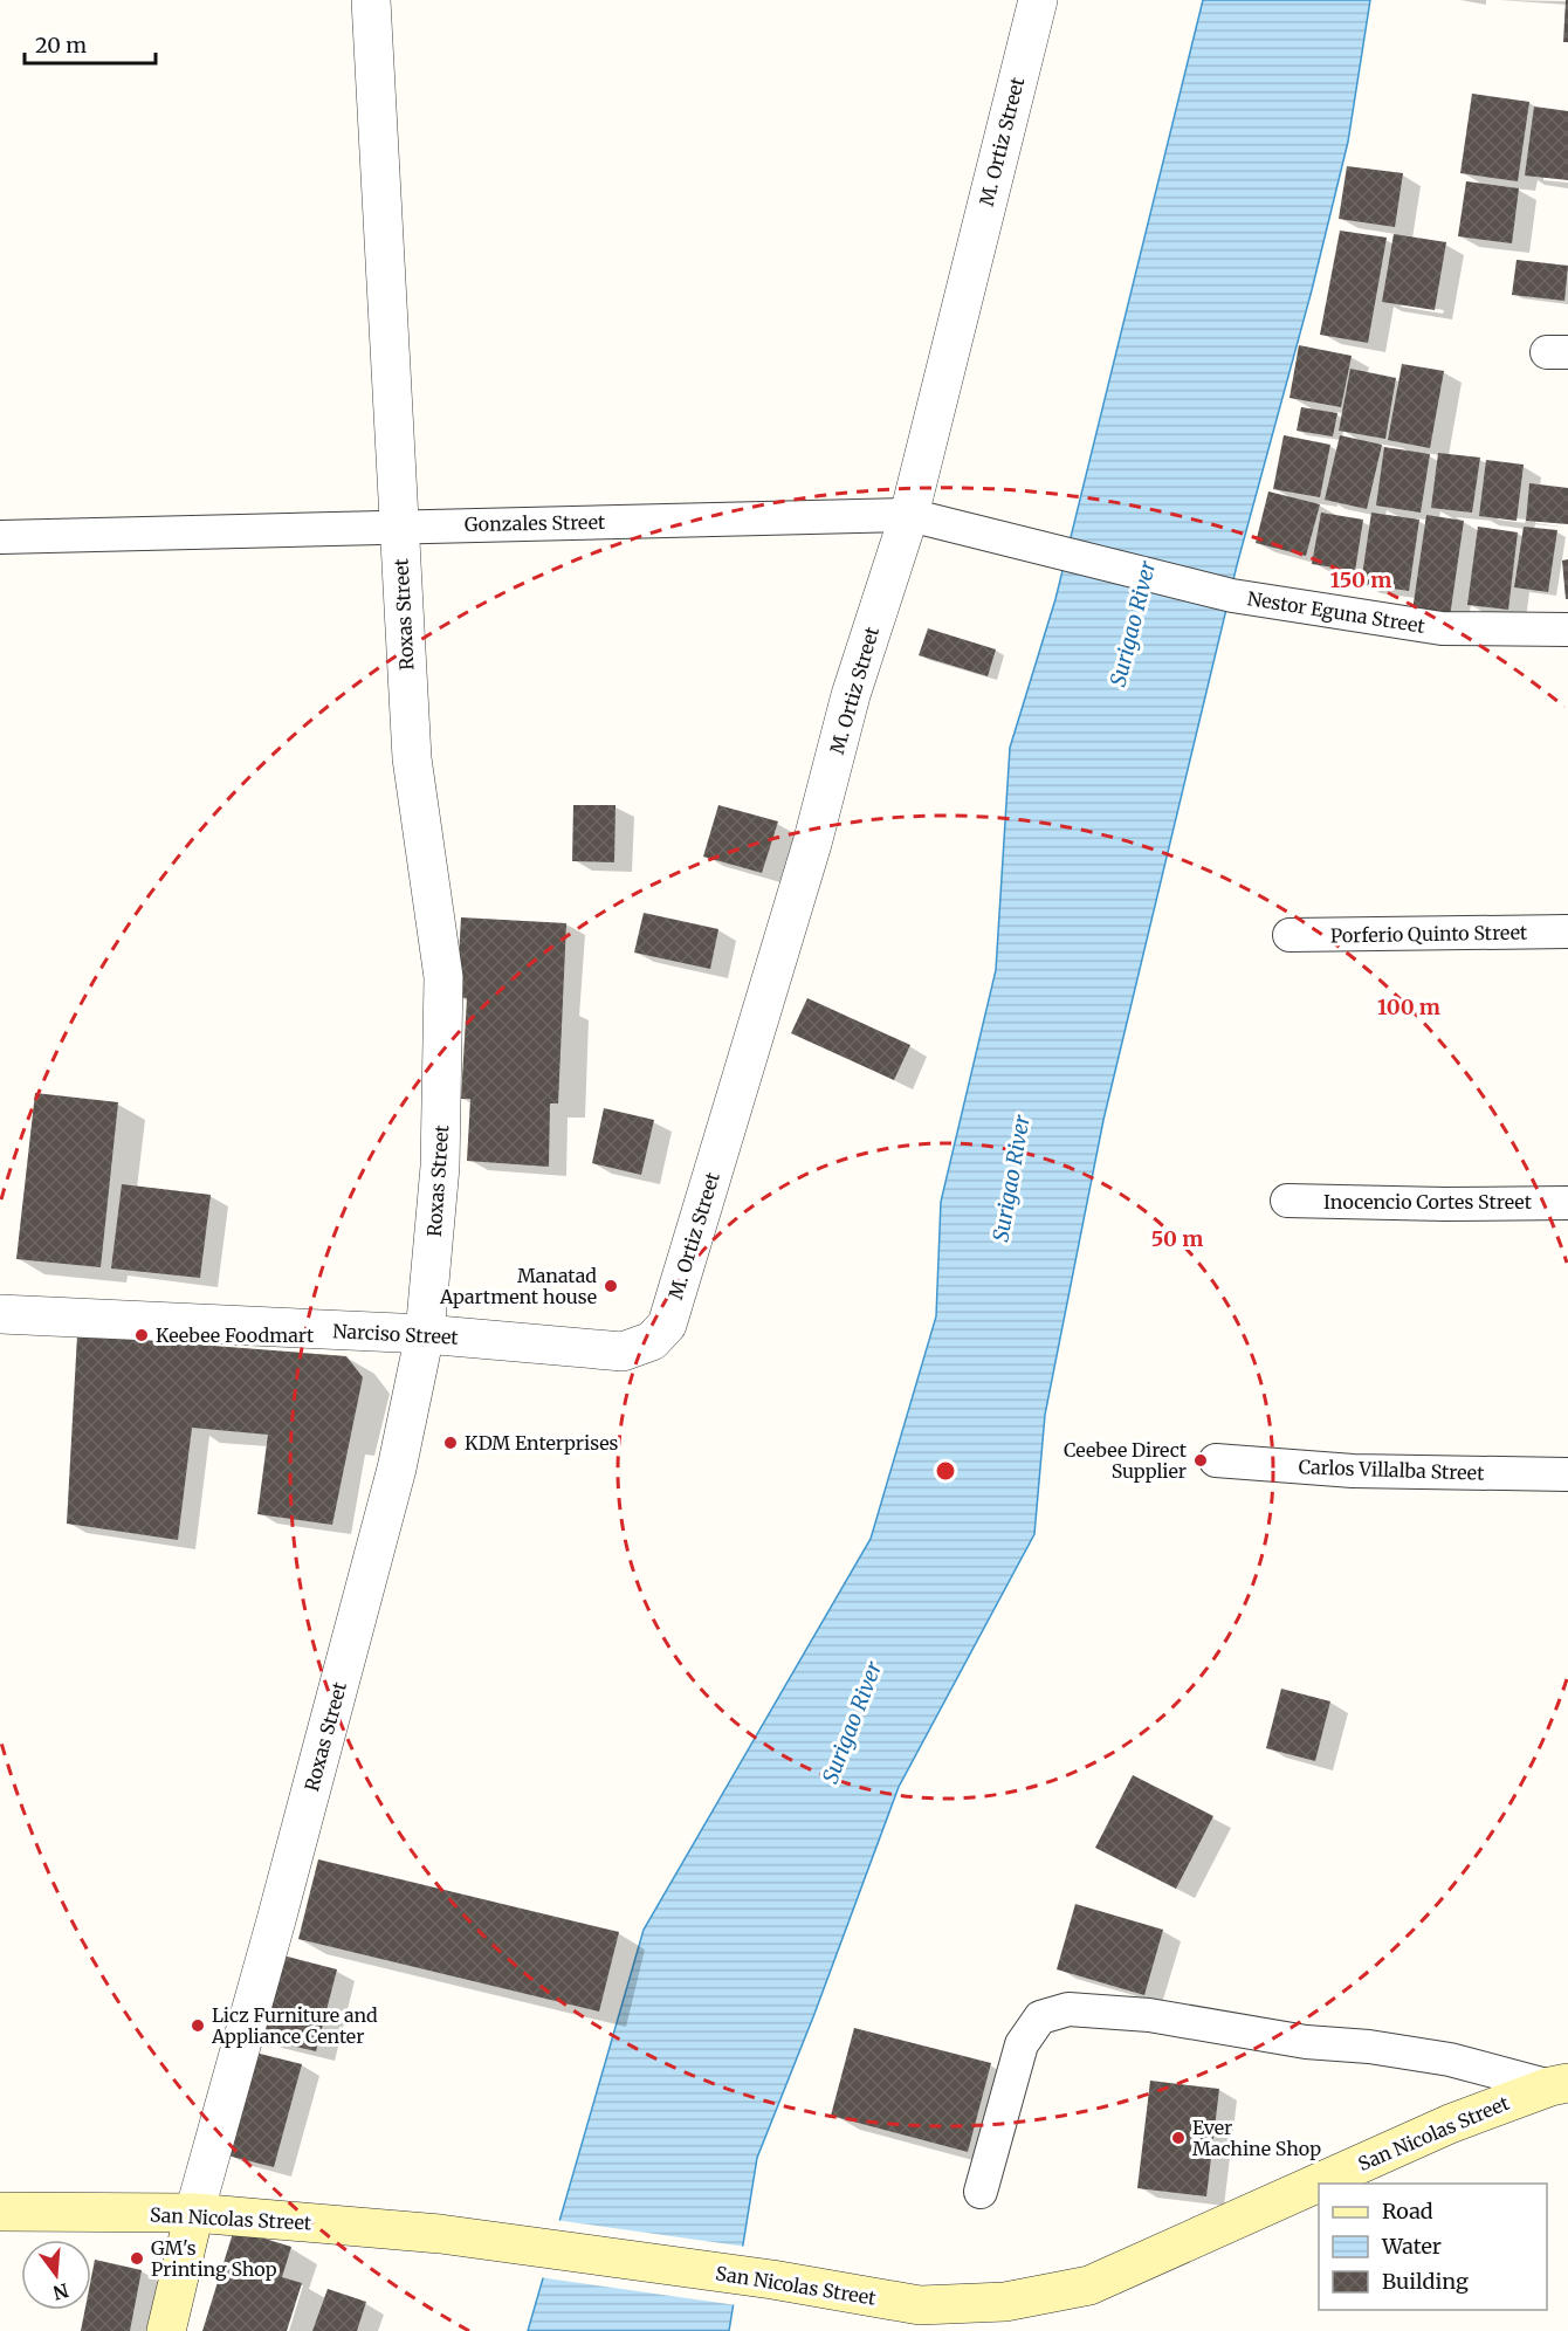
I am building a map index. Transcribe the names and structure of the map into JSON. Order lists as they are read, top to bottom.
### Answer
{
  "streets": {
    "main road": ["Roxas Street", "San Nicolas Street"],
    "street": [
      "M. Ortiz Street",
      "Gonzales Street",
      "Nestor Eguna Street",
      "Porferio Quinto Street",
      "Inocencio Cortes Street",
      "Narciso Street",
      "Carlos Villalba Street"
    ]
  },
  "crossings": [
    ["M. Ortiz Street", "Gonzales Street"],
    ["M. Ortiz Street", "Narciso Street"],
    ["Gonzales Street", "Nestor Eguna Street"],
    ["Gonzales Street", "Roxas Street"],
    ["Roxas Street", "Narciso Street"],
    ["Roxas Street", "San Nicolas Street"]
  ],
  "water": ["Surigao River"],
  "places": [
    "Manatad Apartment house",
    "Keebee Foodmart",
    "KDM Enterprises",
    "Ceebee Direct Supplier",
    "Licz Furniture and Appliance Center",
    "Ever Machine Shop",
    "GM's Printing Shop"
  ],
  "legend": ["Road", "Water", "Building"],
  "scale_bar": "20 m",
  "north": "bottom",
  "rings": ["150 m", "100 m", "50 m"]
}
